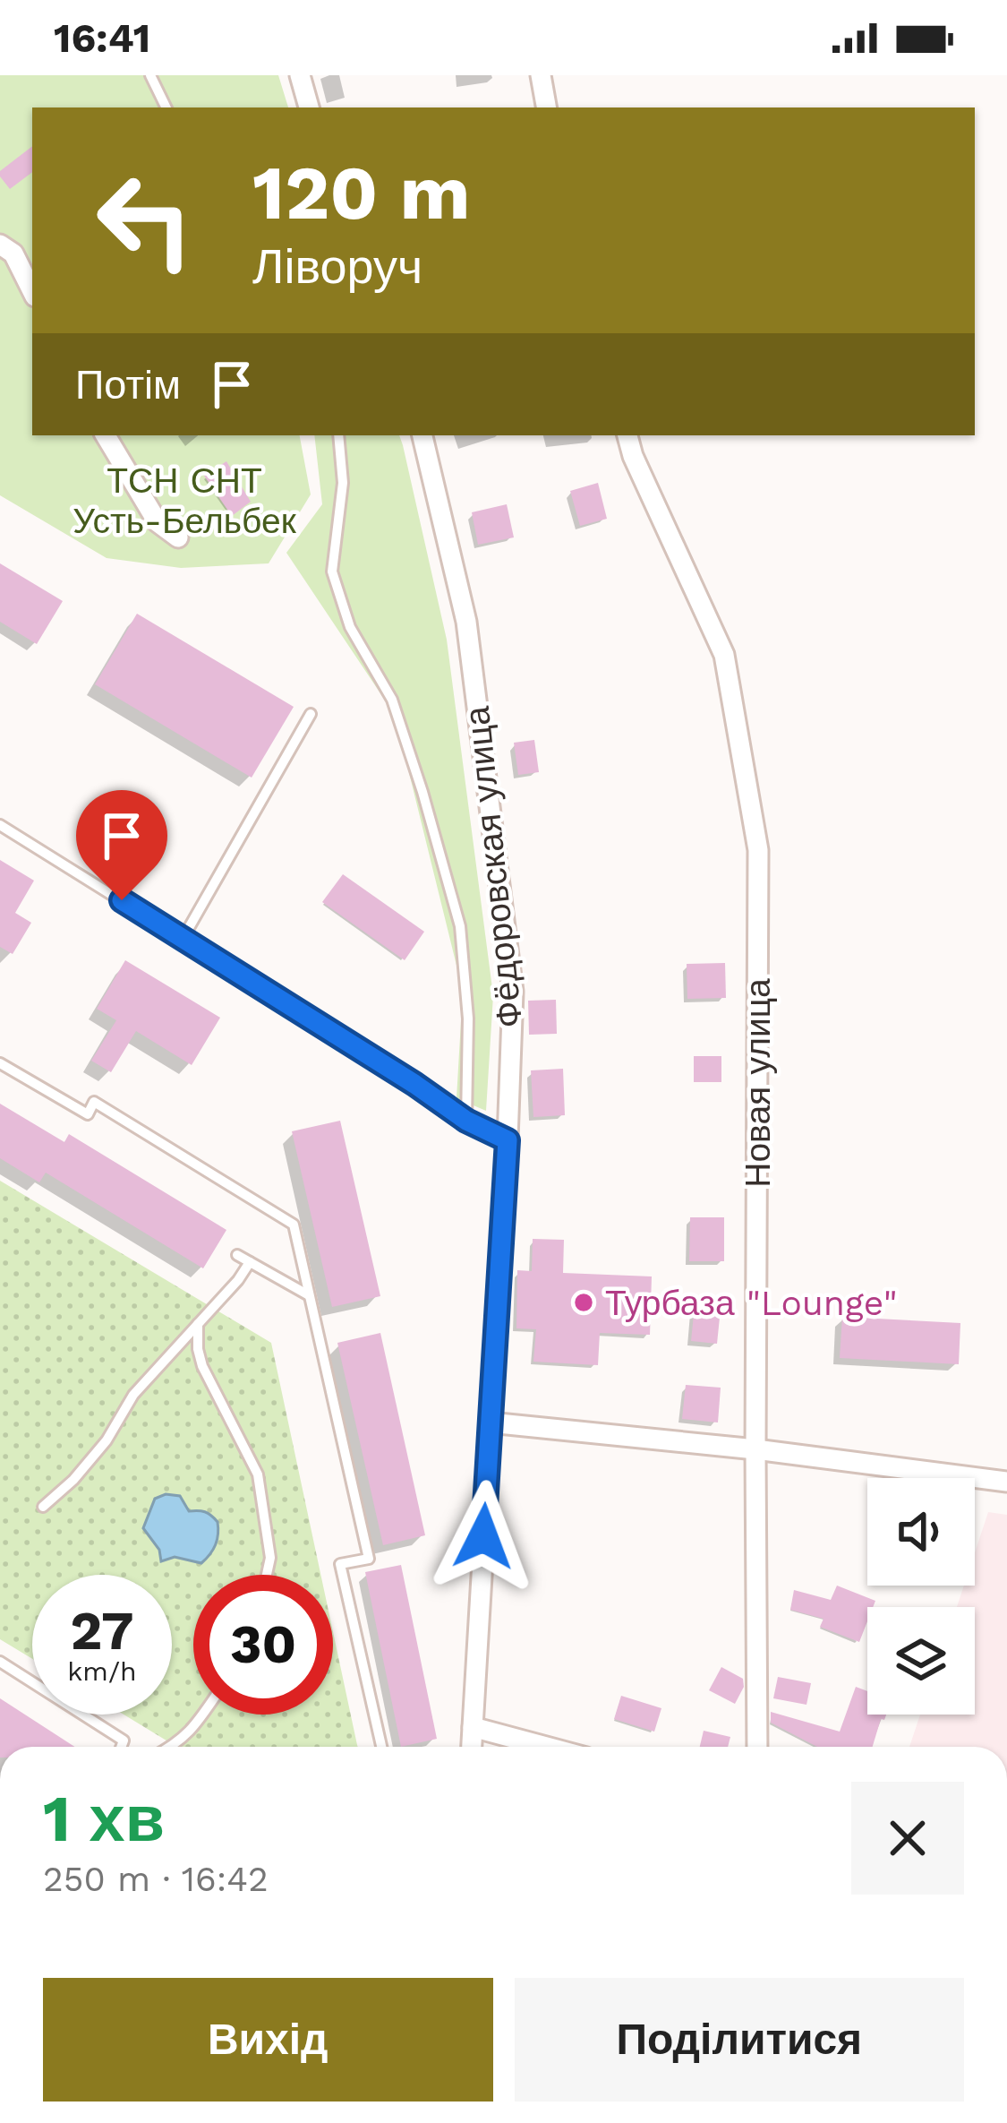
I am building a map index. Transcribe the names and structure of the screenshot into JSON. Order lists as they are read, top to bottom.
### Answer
{
  "streets": {
    "street": ["Фёдоровская улица", "Новая улица"]
  },
  "parks": ["ТСН СНТ Усть-Бельбек"],
  "places": ["Турбаза \"Lounge\""],
  "page": {
    "status": "16:41",
    "turn": ["120 m", "Ліворуч"],
    "then": "Потім",
    "speed": "27 km/h",
    "limit": "30",
    "heading": ["1 хв", "250 m · 16:42"],
    "buttons": ["Вихід", "Поділитися"]
  }
}
